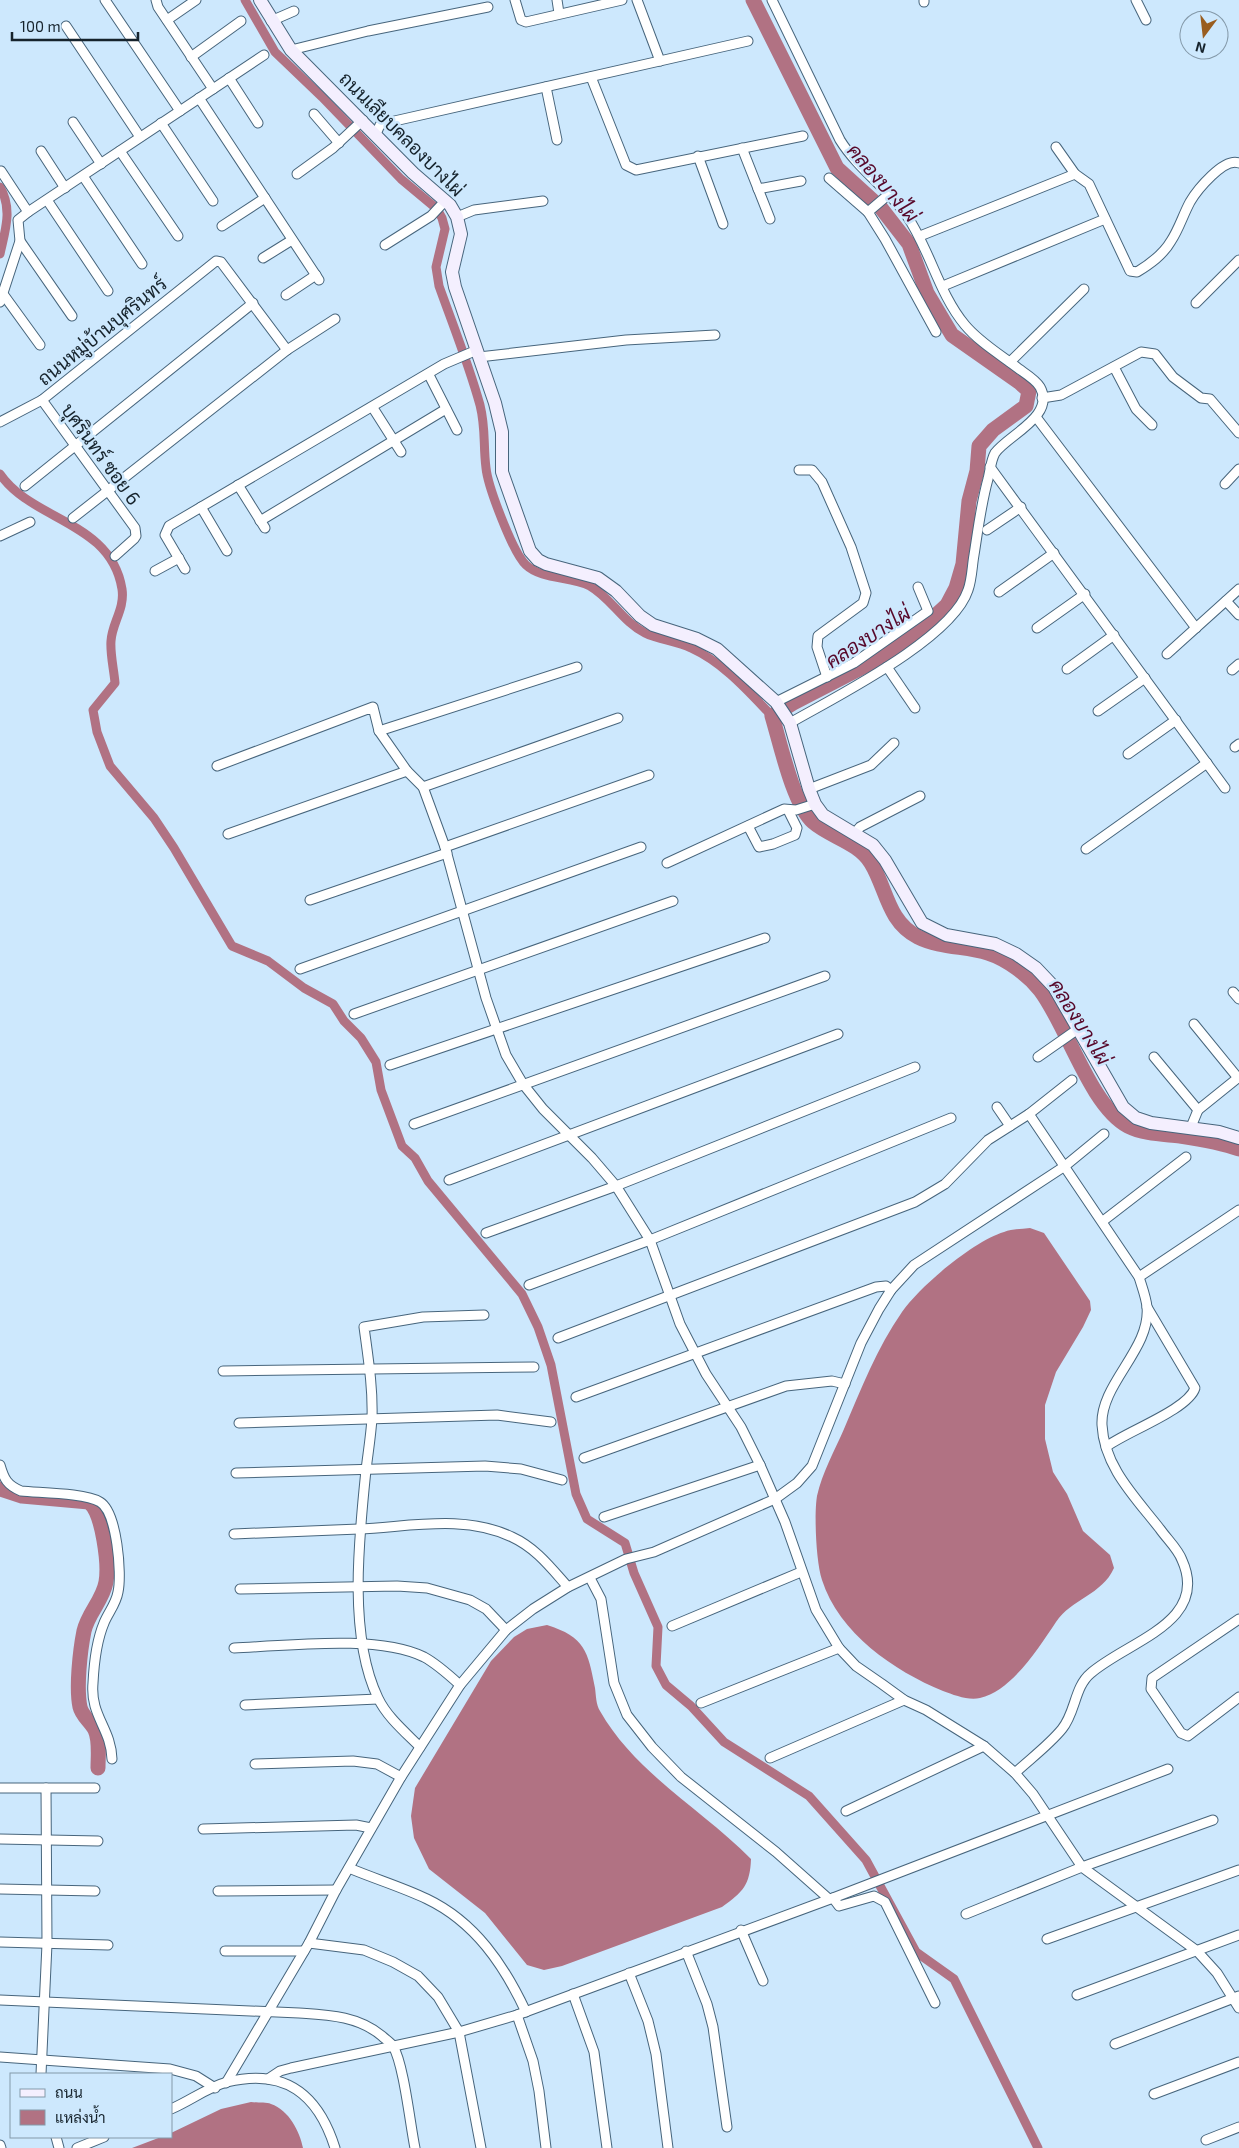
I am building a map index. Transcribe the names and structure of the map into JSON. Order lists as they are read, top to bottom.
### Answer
{
  "streets": {
    "street": ["ถนนเลียบคลองบางไผ่", "ถนนหมู่บ้านบุศรินทร์", "บุศรินทร์ ซอย 6"]
  },
  "crossings": [
    ["ถนนหมู่บ้านบุศรินทร์", "บุศรินทร์ ซอย 6"]
  ],
  "water": ["คลองบางไผ่"],
  "legend": ["ถนน", "แหล่งน้ำ"],
  "scale_bar": "100 m",
  "north": "bottom"
}
